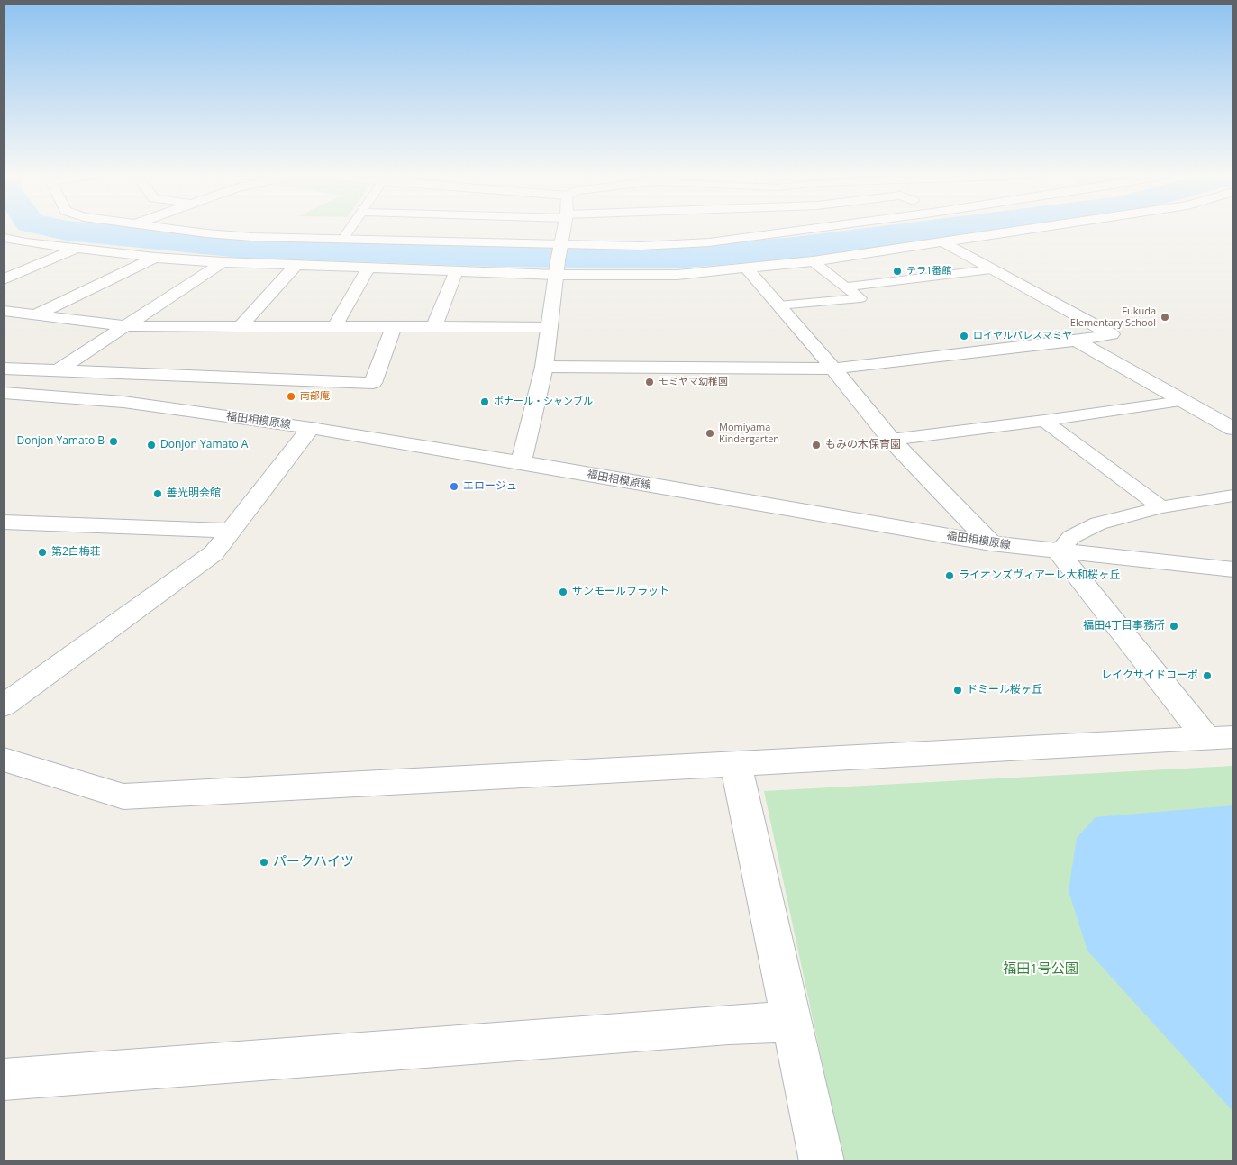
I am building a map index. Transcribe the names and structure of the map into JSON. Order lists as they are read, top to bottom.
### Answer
{
  "streets": {
    "street": ["福田相模原線"]
  },
  "parks": ["福田1号公園"],
  "places": [
    "テラ1番館",
    "Fukuda Elementary School",
    "ロイヤルパレスマミヤ",
    "モミヤマ幼稚園",
    "南部庵",
    "ボナール・シャンブル",
    "Momiyama Kindergarten",
    "Donjon Yamato B",
    "Donjon Yamato A",
    "もみの木保育園",
    "エロージュ",
    "善光明会館",
    "第2白梅荘",
    "ライオンズヴィアーレ大和桜ヶ丘",
    "サンモールフラット",
    "福田4丁目事務所",
    "レイクサイドコーポ",
    "ドミール桜ヶ丘",
    "パークハイツ"
  ]
}
